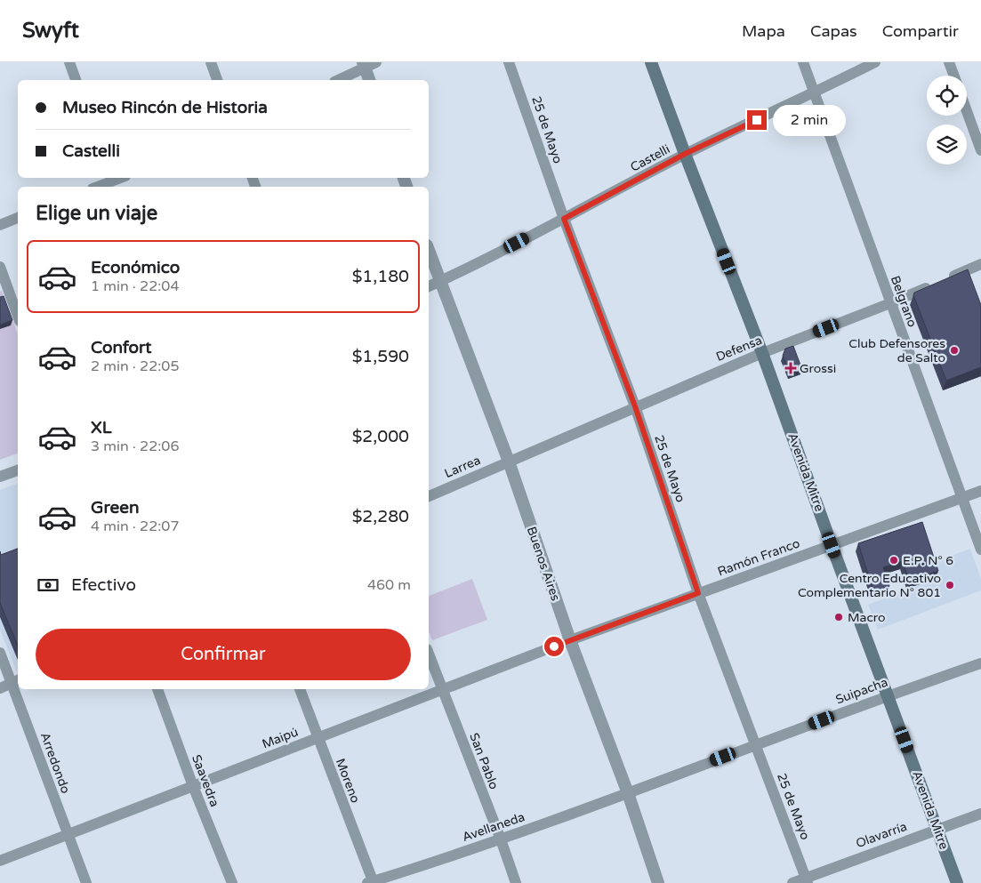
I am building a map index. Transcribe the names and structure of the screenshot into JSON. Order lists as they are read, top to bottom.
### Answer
{
  "streets": {
    "main road": ["Avenida Mitre"],
    "street": [
      "25 de Mayo",
      "Castelli",
      "Belgrano",
      "Defensa",
      "Larrea",
      "Ramón Franco",
      "Buenos Aires",
      "Suipacha",
      "Maipú",
      "San Pablo",
      "Arredondo",
      "Saavedra",
      "Moreno",
      "Avellaneda",
      "Olavarría"
    ]
  },
  "crossings": [
    ["25 de Mayo", "Castelli"],
    ["25 de Mayo", "Defensa"],
    ["25 de Mayo", "Ramón Franco"],
    ["25 de Mayo", "Suipacha"],
    ["25 de Mayo", "Olavarría"],
    ["Castelli", "Belgrano"],
    ["Castelli", "Avenida Mitre"],
    ["Castelli", "Buenos Aires"],
    ["Belgrano", "Defensa"],
    ["Belgrano", "Ramón Franco"],
    ["Defensa", "Larrea"],
    ["Defensa", "Avenida Mitre"],
    ["Defensa", "Buenos Aires"],
    ["Larrea", "Buenos Aires"],
    ["Avenida Mitre", "Ramón Franco"],
    ["Avenida Mitre", "Suipacha"],
    ["Avenida Mitre", "Olavarría"],
    ["Ramón Franco", "Buenos Aires"],
    ["Ramón Franco", "Maipú"],
    ["Buenos Aires", "Suipacha"],
    ["Buenos Aires", "Maipú"],
    ["Buenos Aires", "Avellaneda"],
    ["Suipacha", "Avellaneda"],
    ["Maipú", "San Pablo"],
    ["Maipú", "Arredondo"],
    ["Maipú", "Saavedra"],
    ["Maipú", "Moreno"],
    ["San Pablo", "Avellaneda"],
    ["Moreno", "Avellaneda"]
  ],
  "places": {
    "other": [
      "Club Defensores de Salto",
      "E.P. N° 6",
      "Centro Educativo Complementario N° 801",
      "Macro"
    ],
    "health": ["Grossi"]
  },
  "page": {
    "header": "Swyft",
    "nav": ["Mapa", "Capas", "Compartir"],
    "banner": ["Museo Rincón de Historia", "Castelli"],
    "bubble": "2 min",
    "heading": "Elige un viaje",
    "list": [
      {
        "name": "Económico",
        "note": "1 min · 22:04",
        "value": "$1,180"
      },
      {
        "name": "Confort",
        "note": "2 min · 22:05",
        "value": "$1,590"
      },
      {
        "name": "XL",
        "note": "3 min · 22:06",
        "value": "$2,000"
      },
      {
        "name": "Green",
        "note": "4 min · 22:07",
        "value": "$2,280"
      }
    ],
    "pay": ["Efectivo", "460 m"],
    "buttons": "Confirmar"
  }
}
